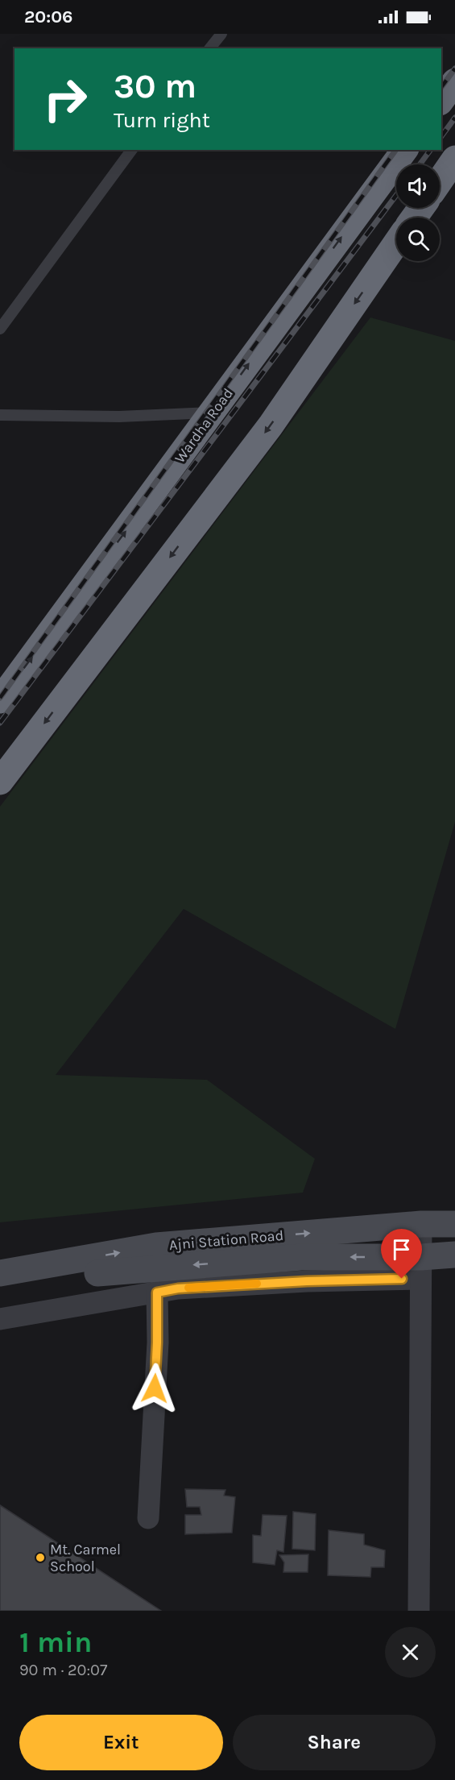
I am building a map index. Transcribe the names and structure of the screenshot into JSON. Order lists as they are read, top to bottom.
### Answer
{
  "streets": {
    "highway": ["Wardha Road"],
    "main road": ["Ajni Station Road"]
  },
  "places": ["Mt. Carmel School"],
  "page": {
    "status": "20:06",
    "turn": ["30 m", "Turn right"],
    "heading": ["1 min", "90 m · 20:07"],
    "buttons": ["Exit", "Share"]
  }
}
